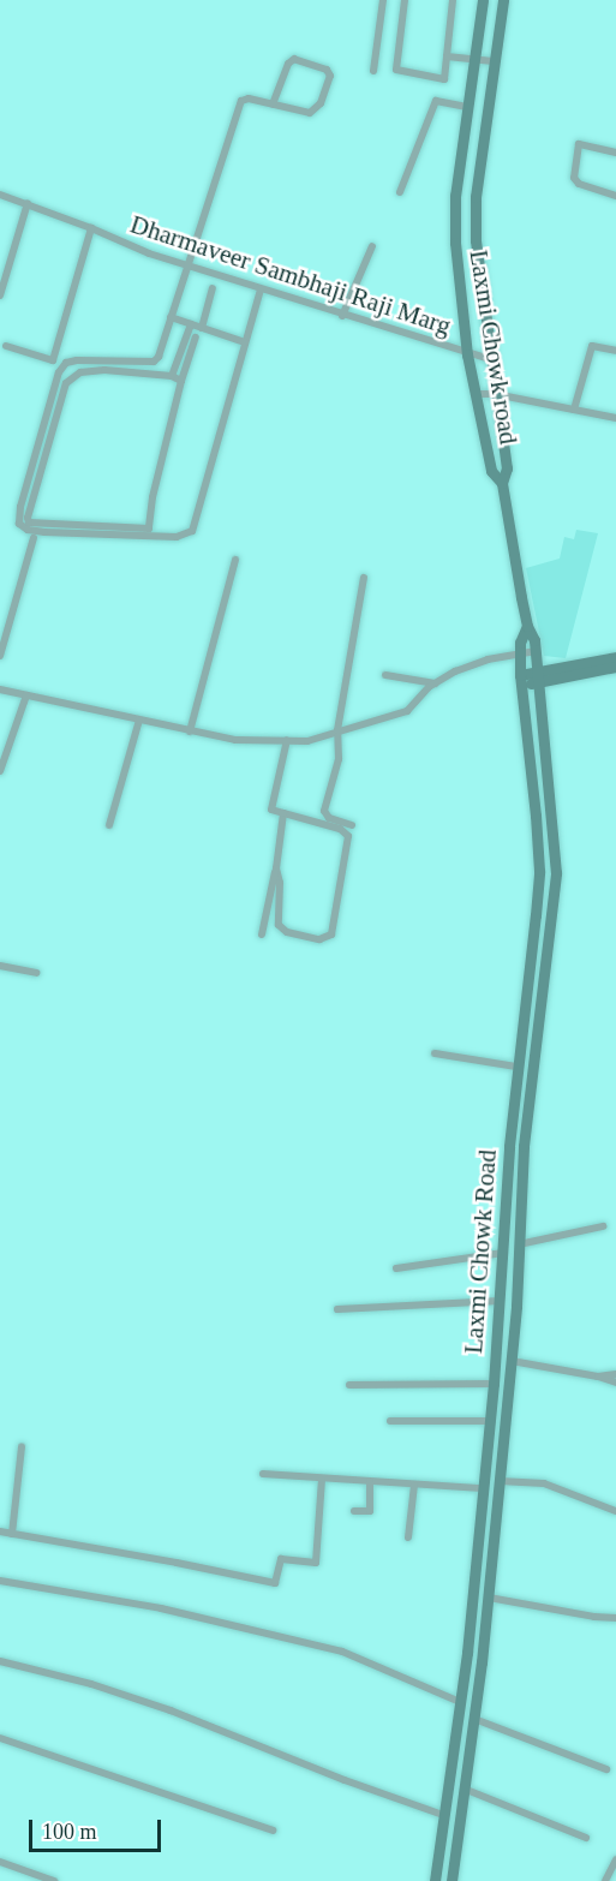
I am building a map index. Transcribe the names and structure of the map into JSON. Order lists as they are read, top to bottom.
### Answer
{
  "streets": {
    "main road": ["Laxmi Chowk road", "Laxmi Chowk Road"],
    "street": ["Dharmaveer Sambhaji Raji Marg"]
  },
  "crossings": [
    ["Dharmaveer Sambhaji Raji Marg", "Laxmi Chowk road"],
    ["Laxmi Chowk road", "Laxmi Chowk Road"]
  ],
  "scale_bar": "100 m"
}
